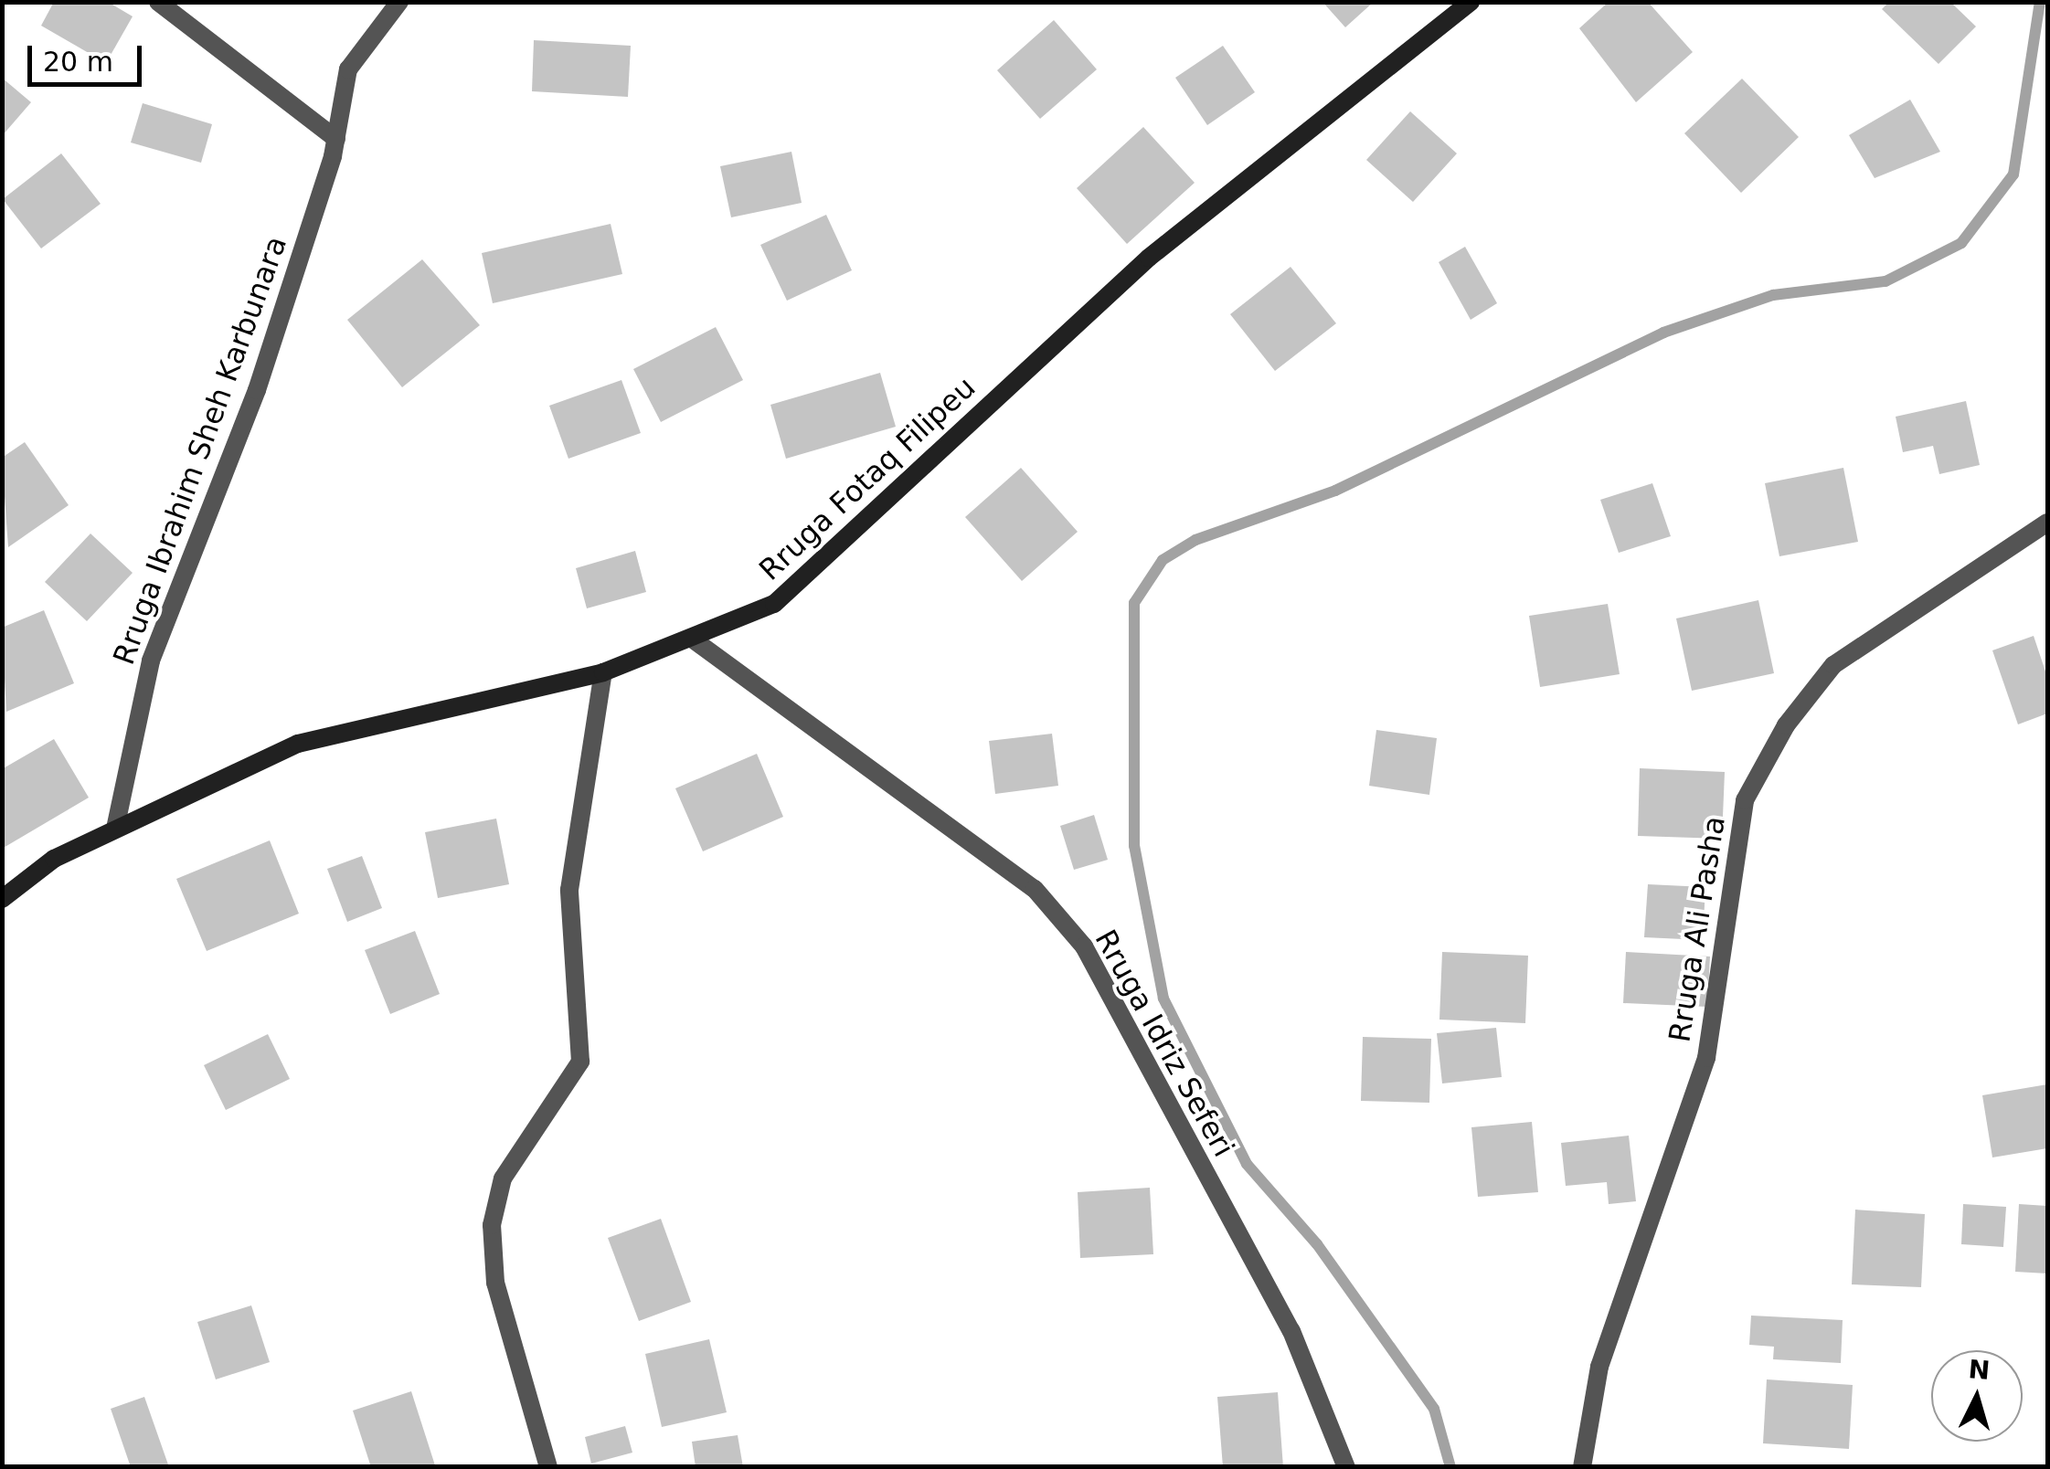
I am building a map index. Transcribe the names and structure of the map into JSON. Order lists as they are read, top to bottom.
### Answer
{
  "streets": {
    "main road": ["Rruga Fotaq Filipeu"],
    "street": ["Rruga Ibrahim Sheh Karbunara", "Rruga Ali Pasha", "Rruga Idriz Seferi"]
  },
  "crossings": [
    ["Rruga Ibrahim Sheh Karbunara", "Rruga Fotaq Filipeu"],
    ["Rruga Fotaq Filipeu", "Rruga Idriz Seferi"]
  ],
  "scale_bar": "20 m",
  "north": "top"
}
